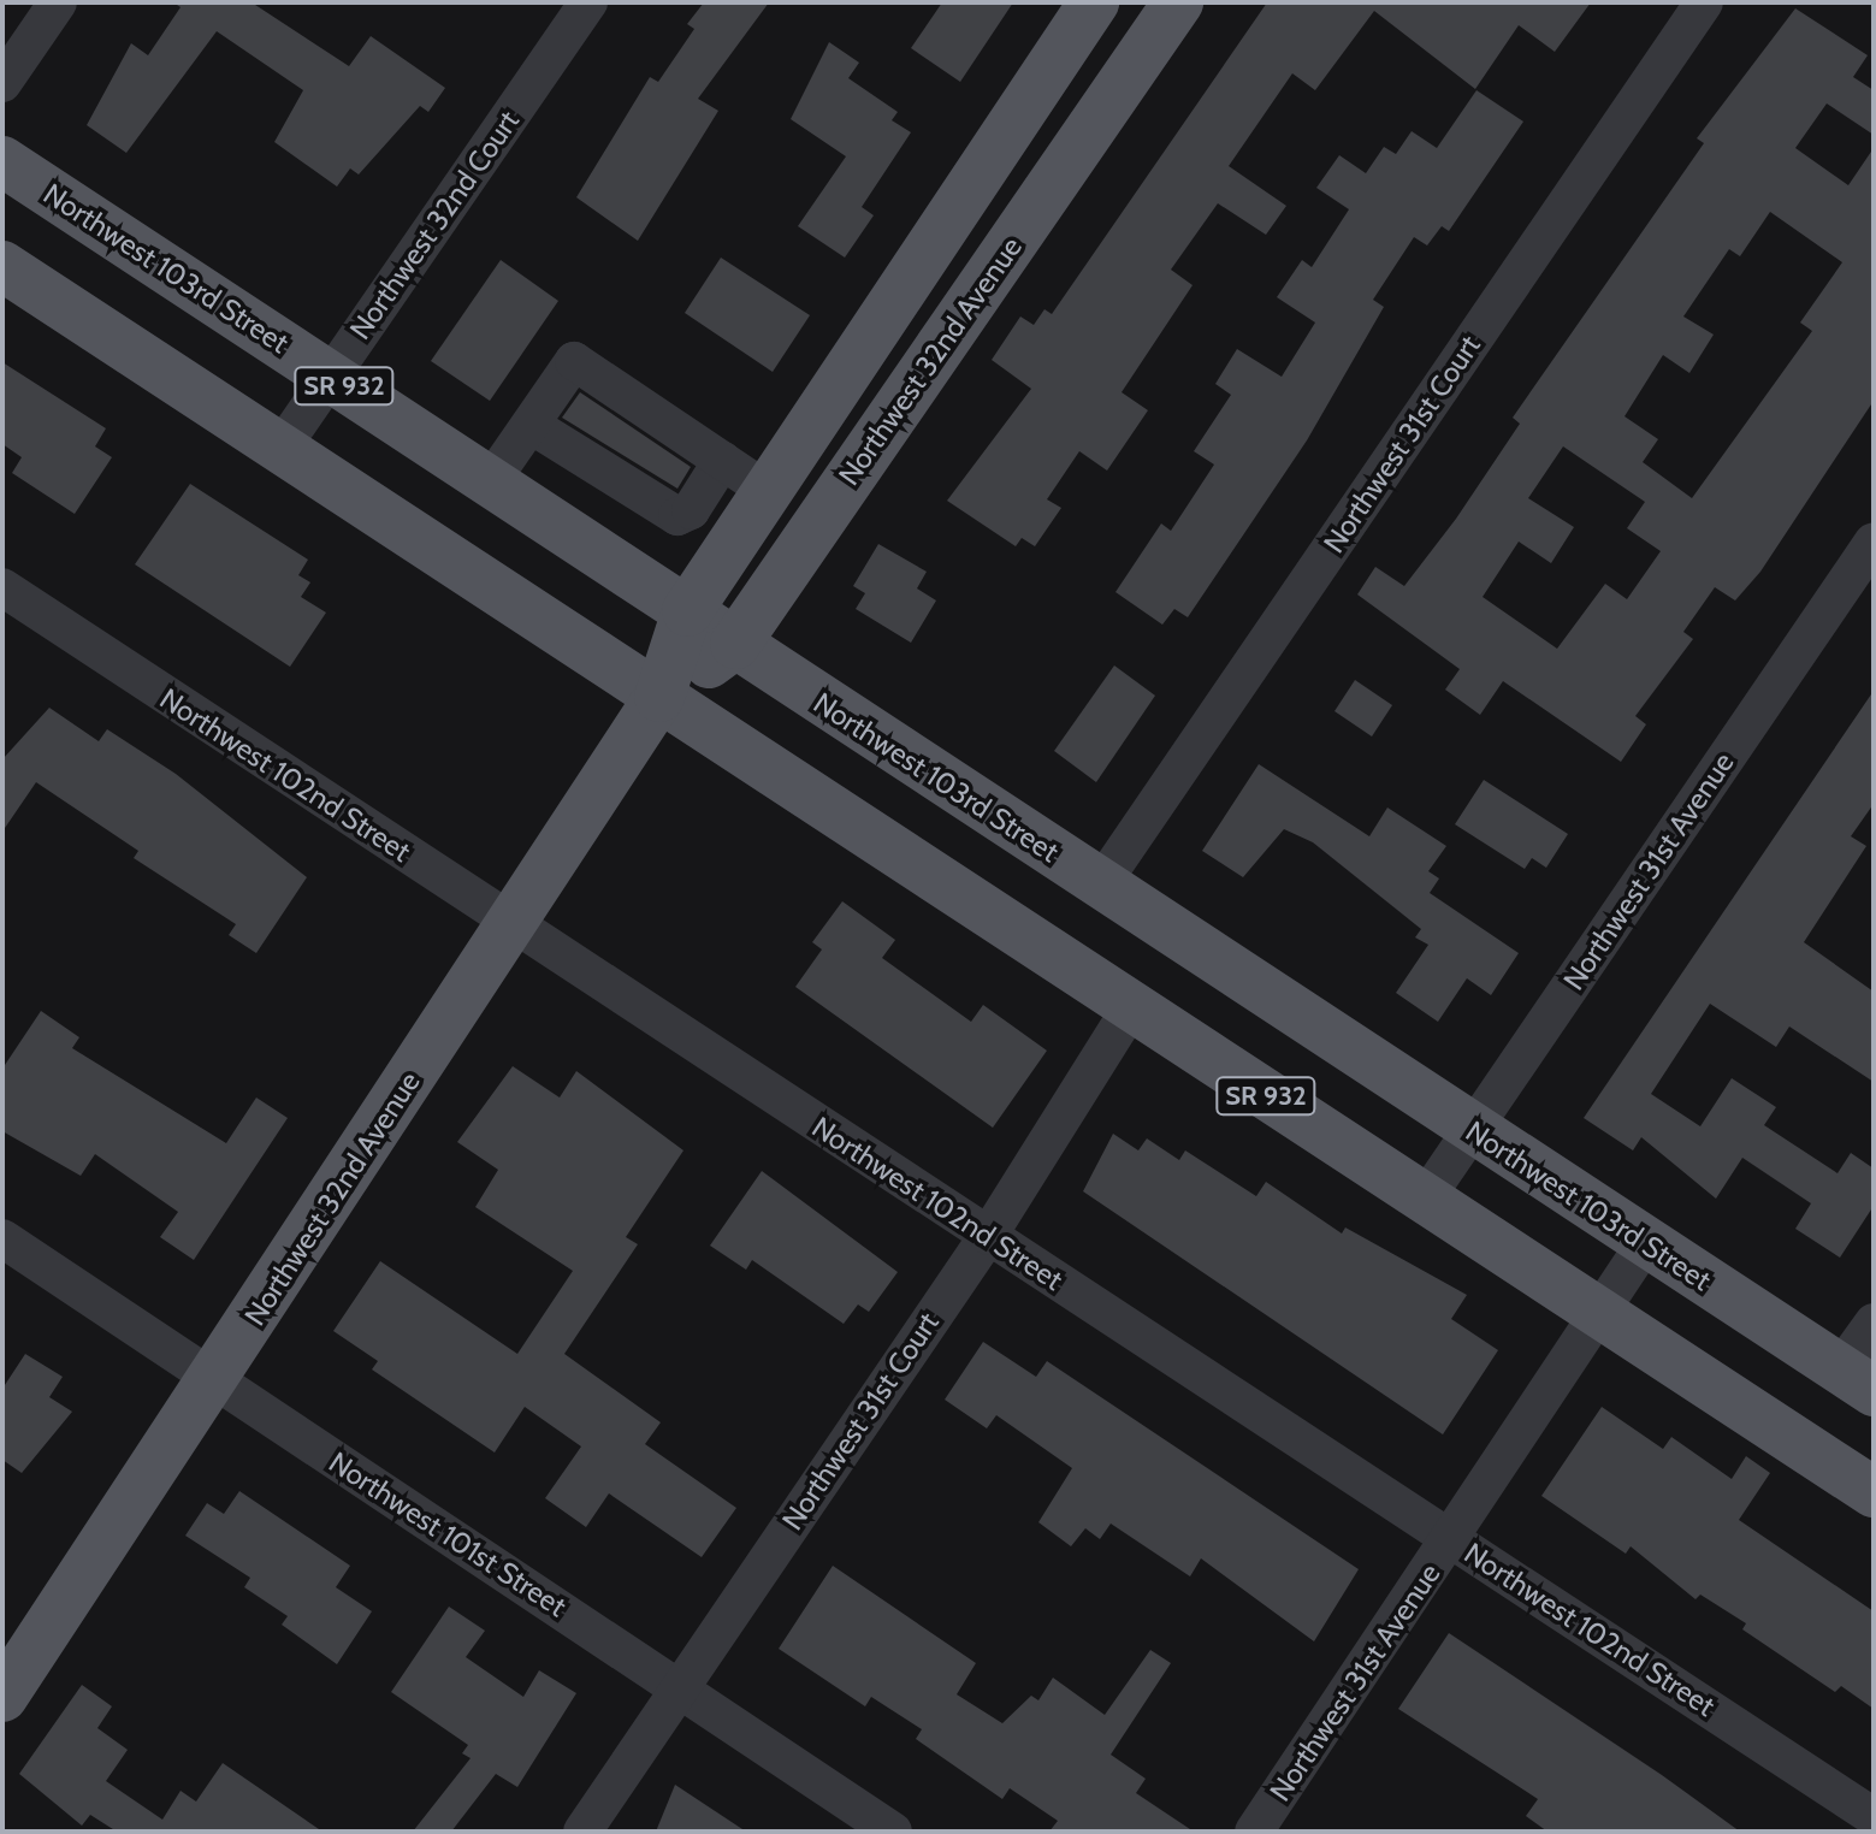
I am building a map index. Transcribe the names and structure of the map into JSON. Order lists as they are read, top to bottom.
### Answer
{
  "streets": {
    "main road": ["Northwest 103rd Street", "Northwest 32nd Avenue", "SR 932"],
    "street": [
      "Northwest 32nd Court",
      "Northwest 31st Court",
      "Northwest 102nd Street",
      "Northwest 31st Avenue",
      "Northwest 101st Street"
    ]
  },
  "crossings": [
    ["Northwest 32nd Court", "Northwest 103rd Street"],
    ["Northwest 32nd Court", "SR 932"],
    ["Northwest 103rd Street", "Northwest 32nd Avenue"],
    ["Northwest 103rd Street", "Northwest 31st Court"],
    ["Northwest 103rd Street", "Northwest 31st Avenue"],
    ["Northwest 32nd Avenue", "SR 932"],
    ["Northwest 32nd Avenue", "Northwest 102nd Street"],
    ["Northwest 32nd Avenue", "Northwest 101st Street"],
    ["SR 932", "Northwest 31st Court"],
    ["SR 932", "Northwest 31st Avenue"],
    ["Northwest 31st Court", "Northwest 102nd Street"],
    ["Northwest 31st Court", "Northwest 101st Street"],
    ["Northwest 102nd Street", "Northwest 31st Avenue"]
  ]
}
